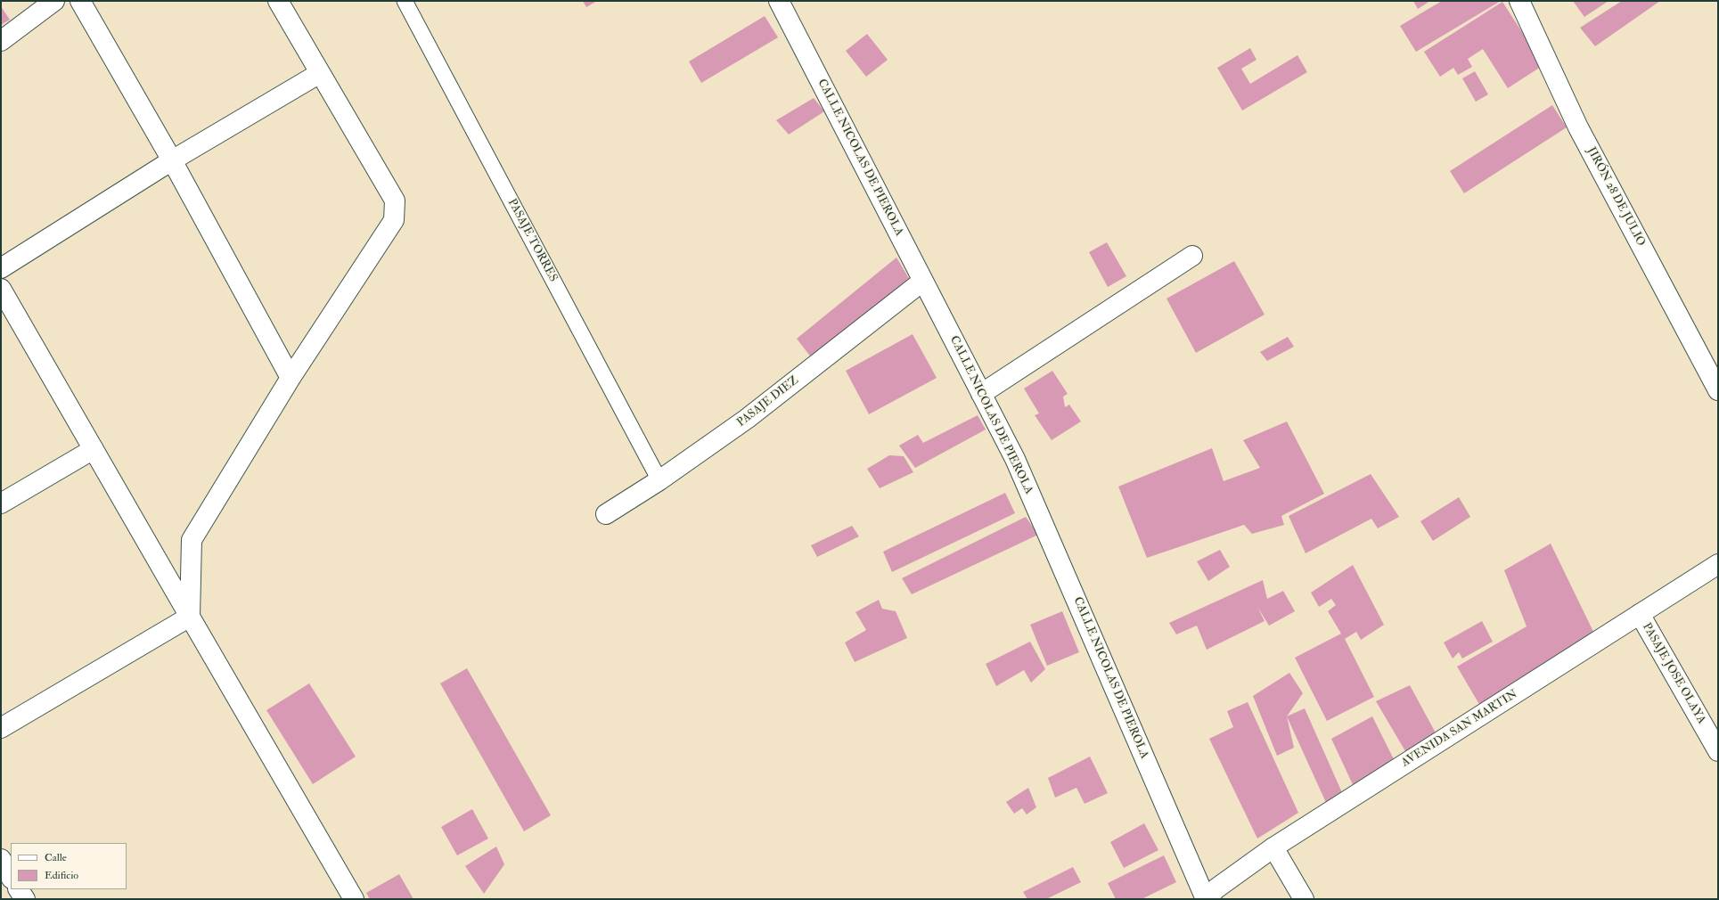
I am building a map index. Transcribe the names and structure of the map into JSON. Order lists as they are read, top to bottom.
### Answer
{
  "streets": {
    "street": [
      "CALLE NICOLAS DE PIEROLA",
      "JIRÓN 28 DE JULIO",
      "PASAJE DIEZ",
      "PASAJE JOSE OLAYA",
      "AVENIDA SAN MARTIN"
    ],
    "lane": ["PASAJE TORRES"]
  },
  "crossings": [
    ["CALLE NICOLAS DE PIEROLA", "PASAJE DIEZ"],
    ["CALLE NICOLAS DE PIEROLA", "AVENIDA SAN MARTIN"],
    ["PASAJE TORRES", "PASAJE DIEZ"],
    ["PASAJE JOSE OLAYA", "AVENIDA SAN MARTIN"]
  ],
  "legend": ["Calle", "Edificio"]
}
